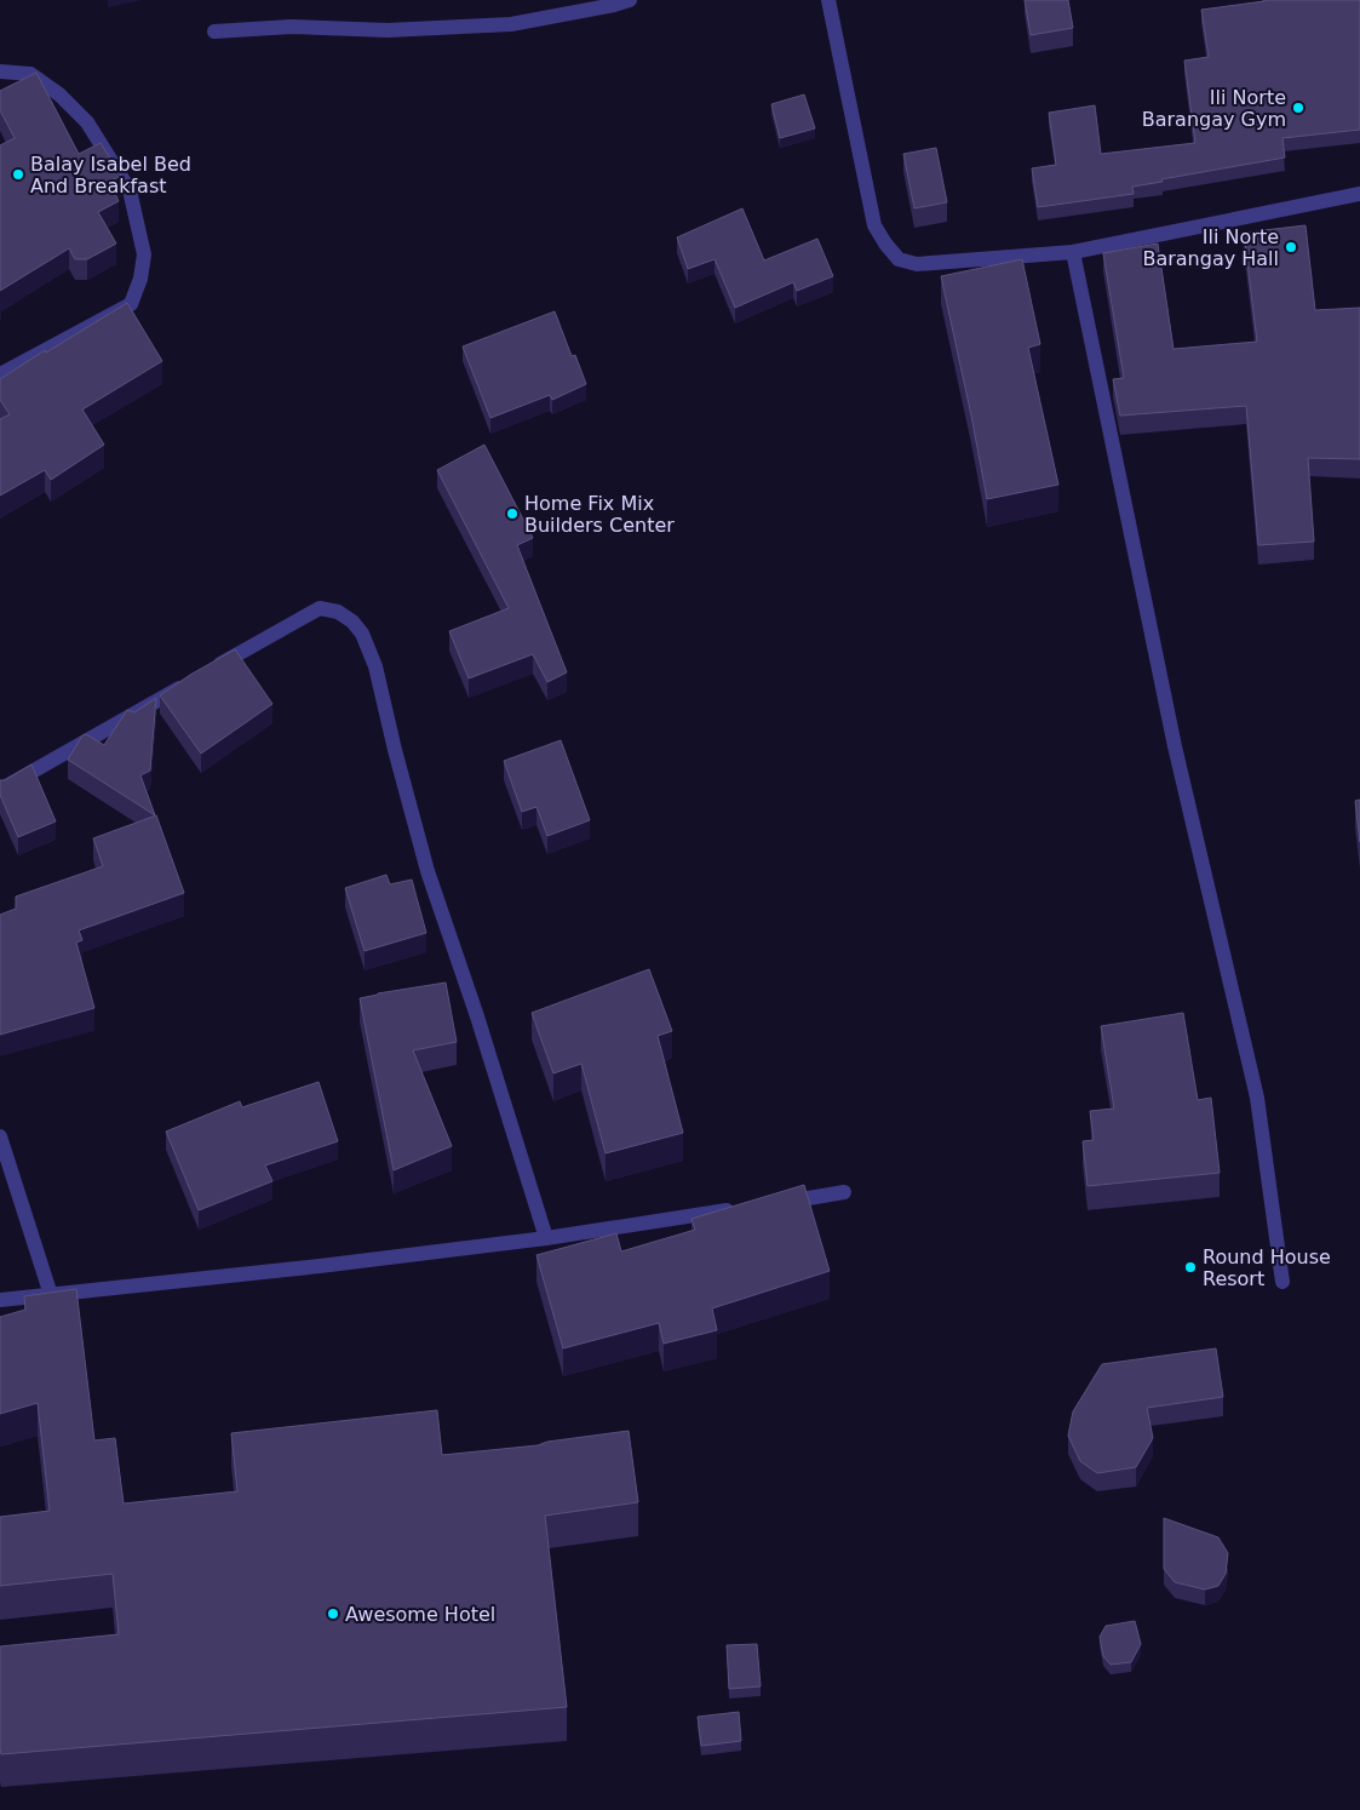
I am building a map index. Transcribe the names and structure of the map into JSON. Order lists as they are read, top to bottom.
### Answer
{
  "places": [
    "Ili Norte Barangay Gym",
    "Balay Isabel Bed And Breakfast",
    "Ili Norte Barangay Hall",
    "Home Fix Mix Builders Center",
    "Round House Resort",
    "Awesome Hotel"
  ]
}
